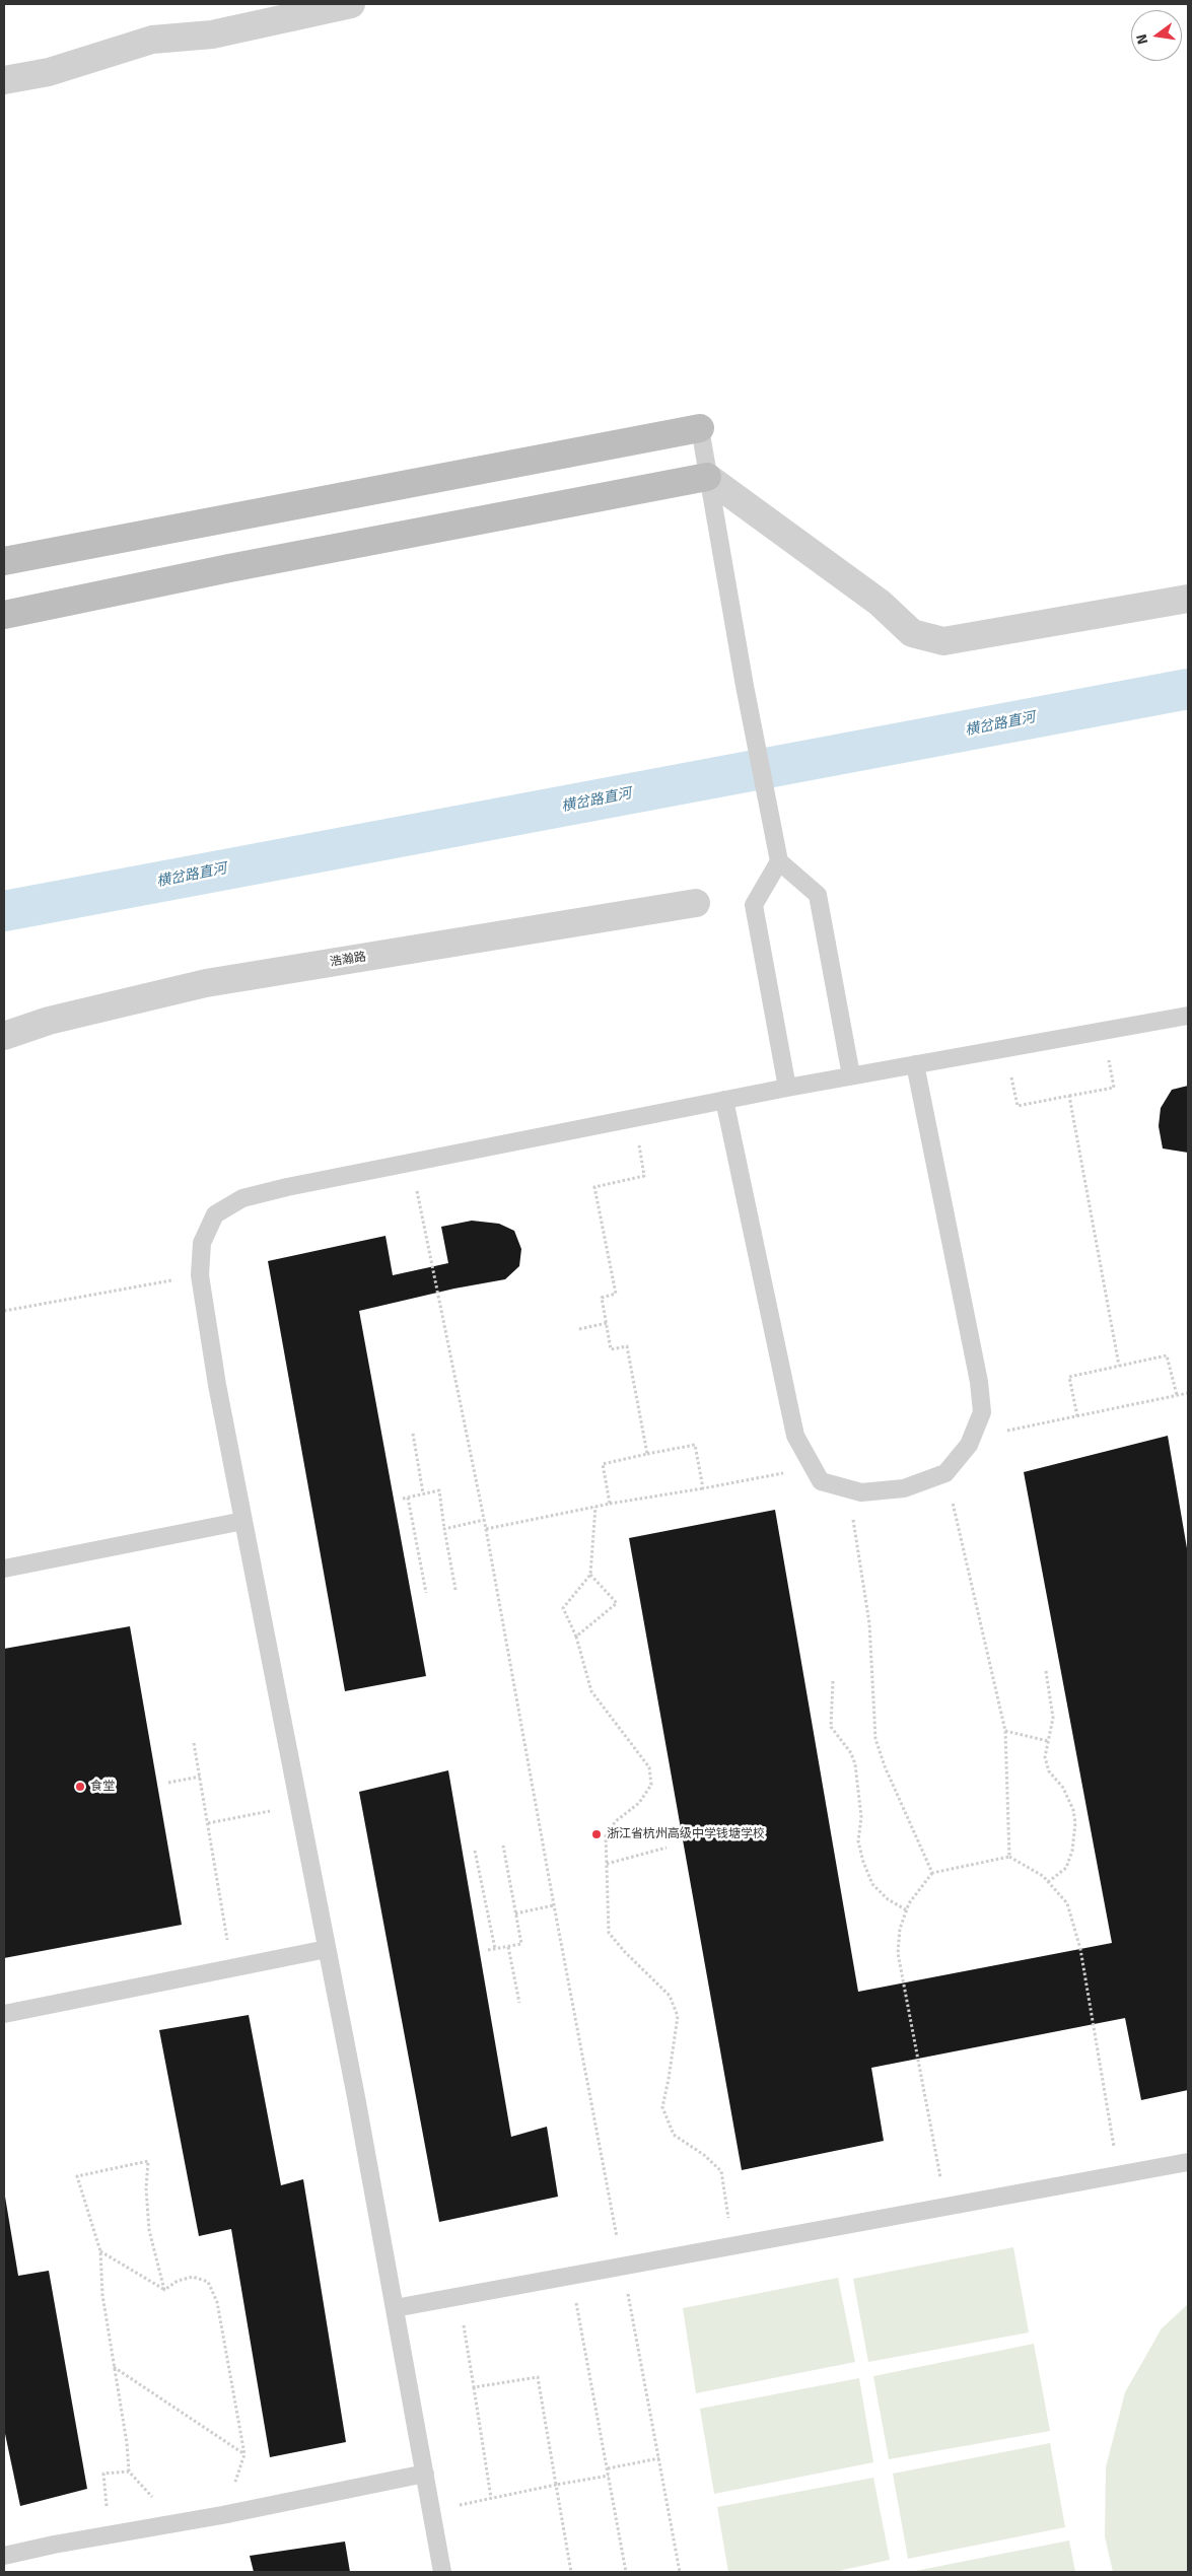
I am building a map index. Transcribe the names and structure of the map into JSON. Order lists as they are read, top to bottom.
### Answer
{
  "streets": {
    "street": ["浩瀚路"]
  },
  "water": ["横岔路直河"],
  "places": ["食堂", "浙江省杭州高级中学钱塘学校"],
  "north": "left"
}
